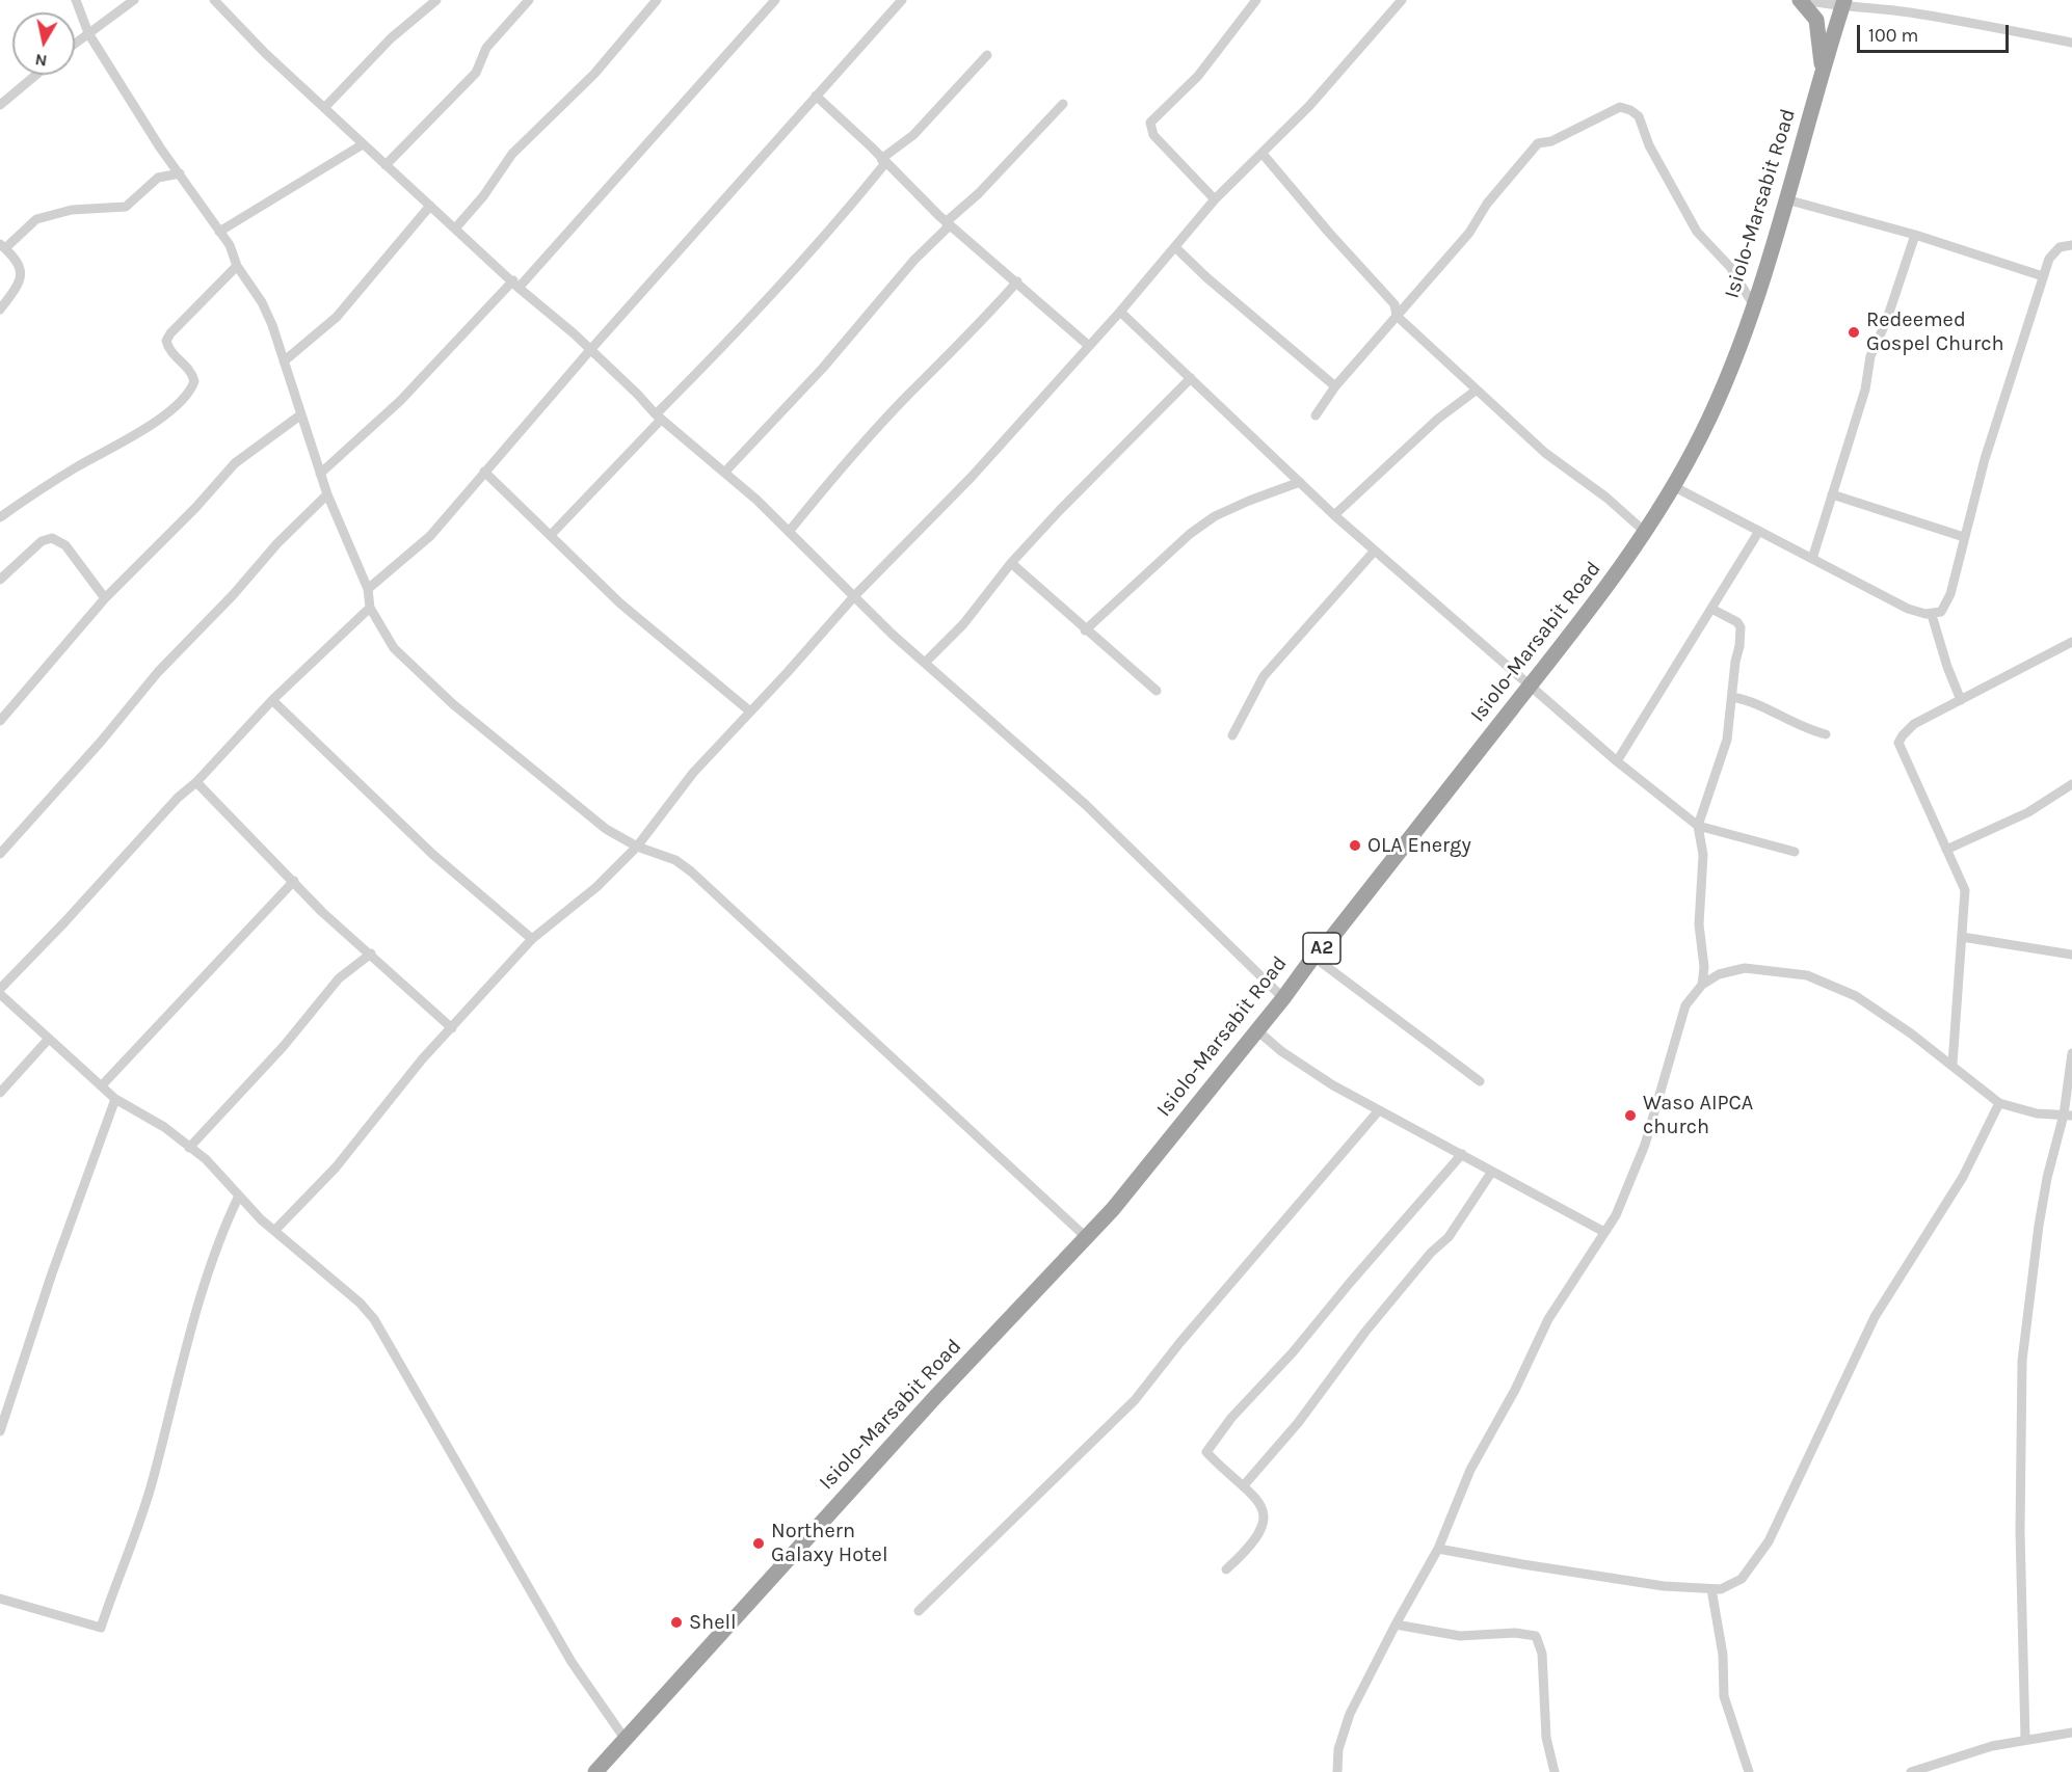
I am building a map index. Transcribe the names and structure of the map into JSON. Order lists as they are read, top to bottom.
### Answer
{
  "streets": {
    "highway": ["Isiolo-Marsabit Road", "A2"]
  },
  "places": [
    "Redeemed Gospel Church",
    "OLA Energy",
    "Waso AIPCA church",
    "Northern Galaxy Hotel",
    "Shell"
  ],
  "scale_bar": "100 m",
  "north": "bottom"
}
